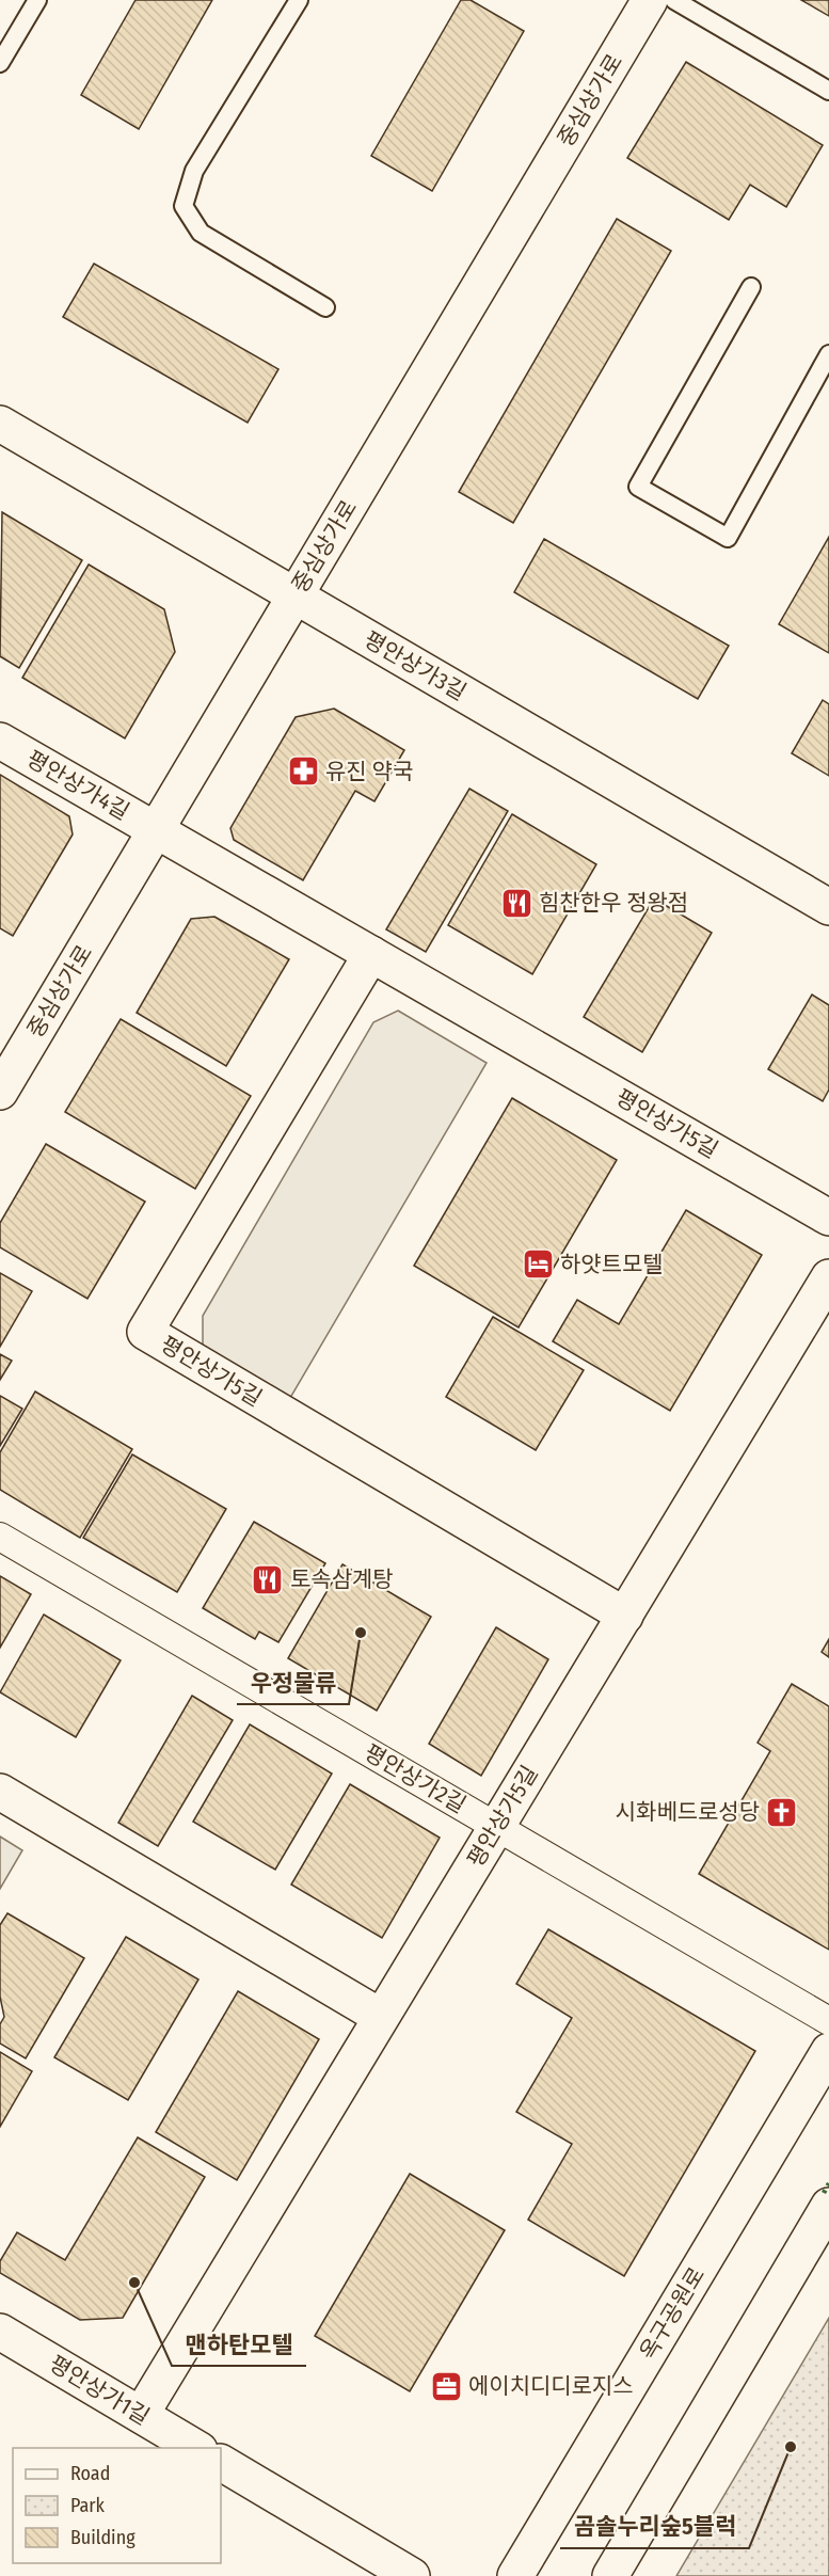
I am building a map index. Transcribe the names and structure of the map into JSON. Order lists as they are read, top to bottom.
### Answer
{
  "streets": {
    "street": [
      "중심상가로",
      "평안상가3길",
      "평안상가4길",
      "평안상가5길",
      "평안상가2길",
      "옥구공원로",
      "평안상가1길"
    ]
  },
  "crossings": [
    ["중심상가로", "평안상가3길"],
    ["중심상가로", "평안상가4길"],
    ["중심상가로", "평안상가5길"],
    ["평안상가4길", "평안상가5길"],
    ["평안상가5길", "평안상가2길"],
    ["평안상가5길", "평안상가1길"]
  ],
  "places": {
    "pharmacy": ["유진 약국"],
    "restaurant": ["힘찬한우 정왕점", "토속삼계탕"],
    "hotel": ["하얏트모텔"],
    "other": ["우정물류", "맨하탄모텔", "곰솔누리숲5블럭"],
    "church": ["시화베드로성당"],
    "office": ["에이치디디로지스"]
  },
  "legend": ["Road", "Park", "Building"]
}
